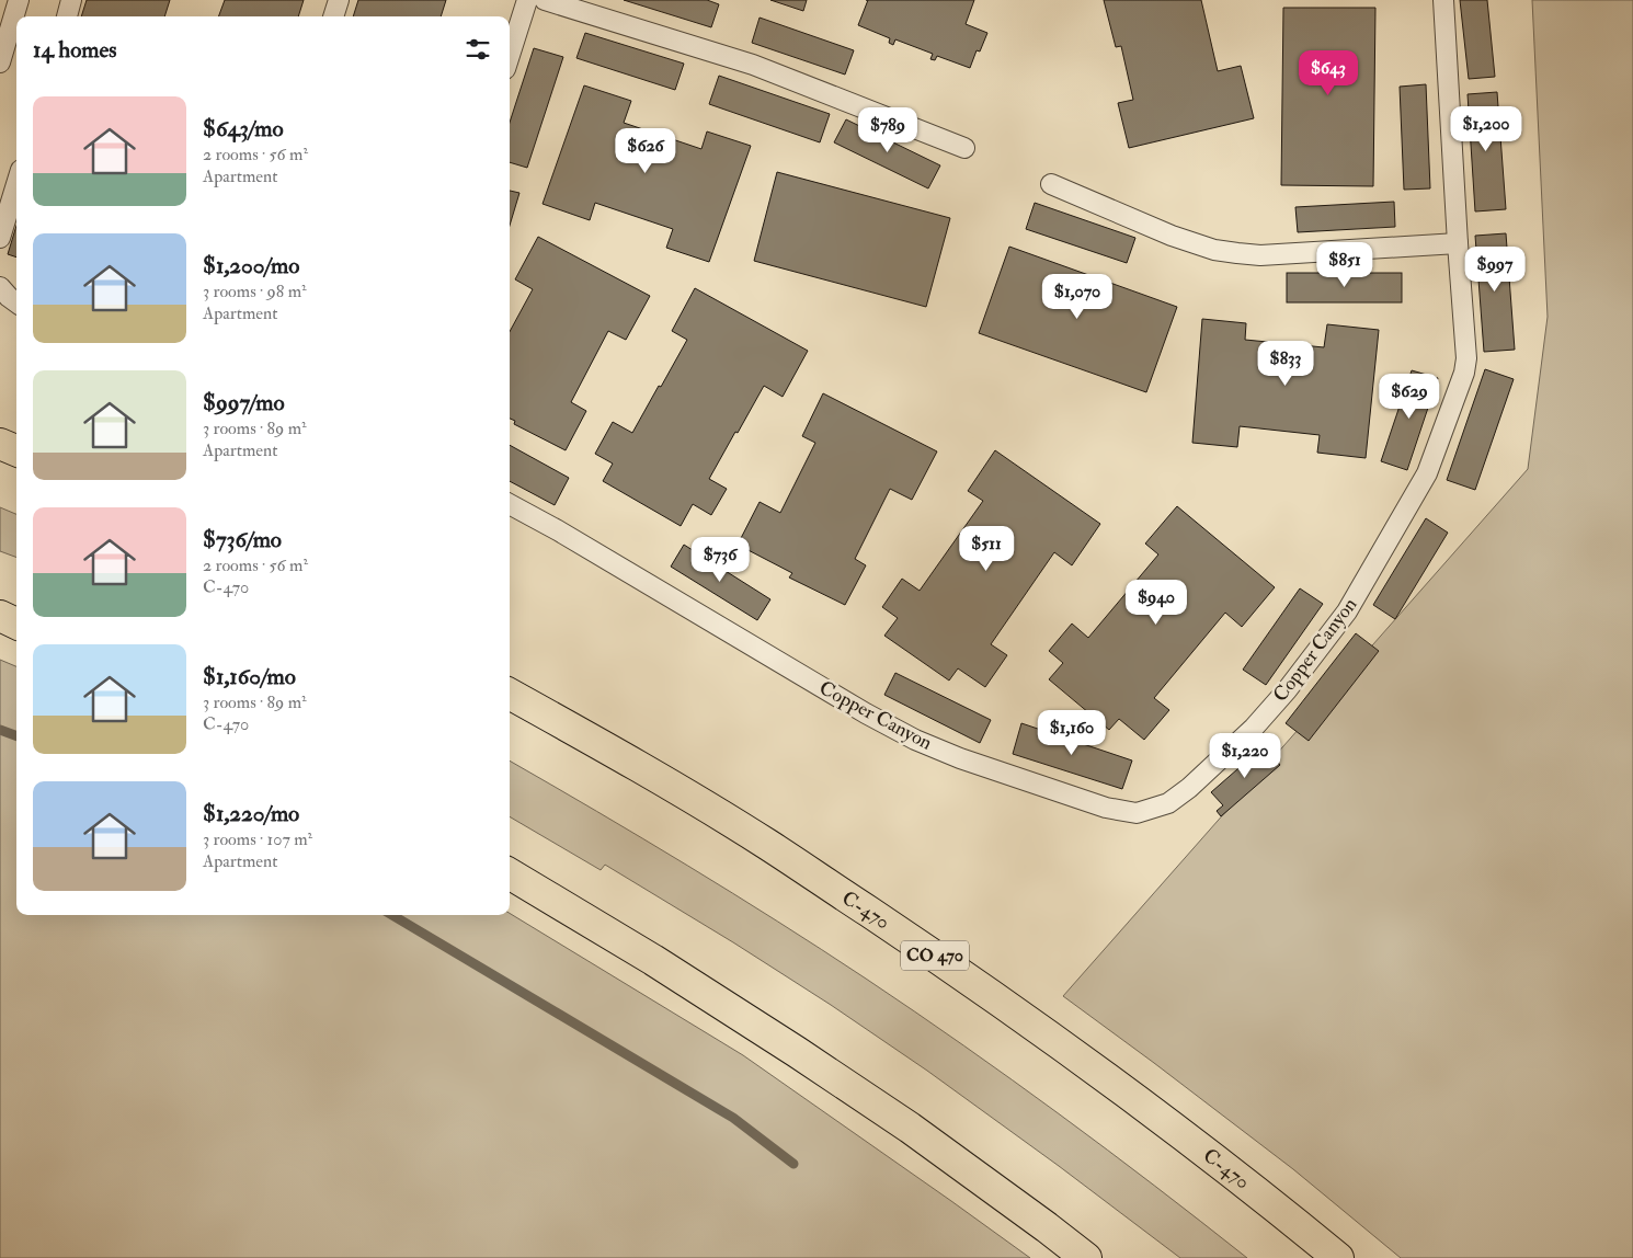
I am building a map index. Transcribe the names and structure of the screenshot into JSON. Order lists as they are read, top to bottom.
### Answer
{
  "streets": {
    "highway": ["C-470", "CO 470"],
    "lane": ["Copper Canyon"]
  },
  "page": {
    "heading": "14 homes",
    "price": [
      "$643",
      "$1,200",
      "$789",
      "$626",
      "$851",
      "$997",
      "$1,070",
      "$833",
      "$629",
      "$511",
      "$736",
      "$940",
      "$1,160",
      "$1,220"
    ],
    "list": [
      {
        "name": "$643/mo",
        "note": "2 rooms · 56 m² · Apartment"
      },
      {
        "name": "$1,200/mo",
        "note": "3 rooms · 98 m² · Apartment"
      },
      {
        "name": "$997/mo",
        "note": "3 rooms · 89 m² · Apartment"
      },
      {
        "name": "$736/mo",
        "note": "2 rooms · 56 m² · C-470"
      },
      {
        "name": "$1,160/mo",
        "note": "3 rooms · 89 m² · C-470"
      },
      {
        "name": "$1,220/mo",
        "note": "3 rooms · 107 m² · Apartment"
      }
    ]
  }
}
